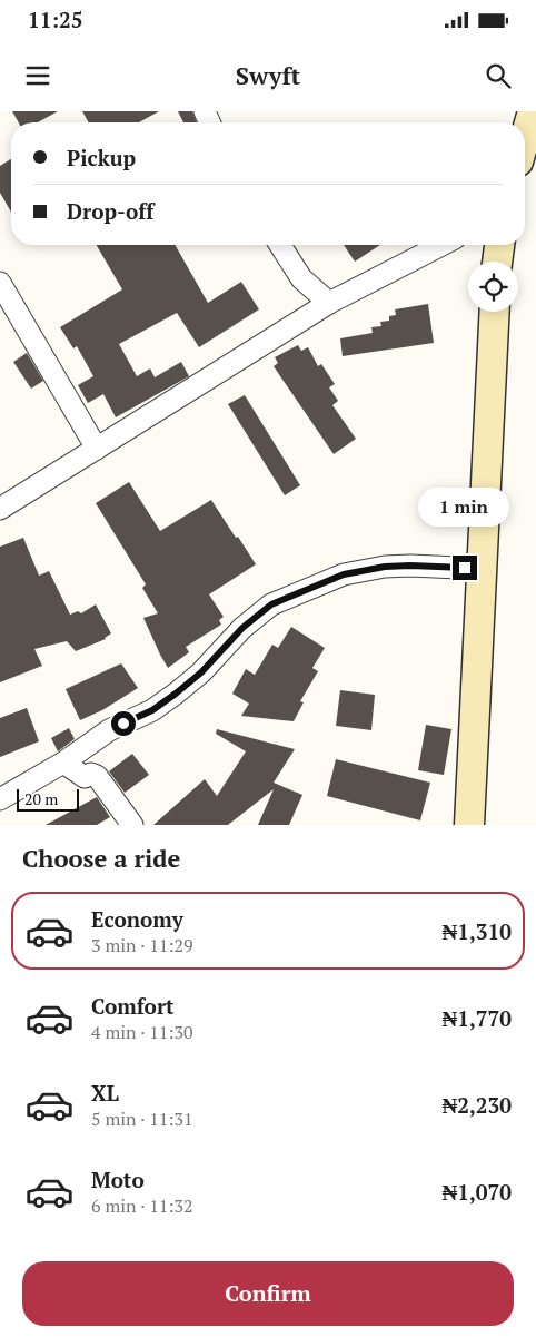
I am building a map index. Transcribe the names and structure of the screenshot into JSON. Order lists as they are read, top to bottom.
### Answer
{
  "scale_bar": "20 m",
  "page": {
    "status": "11:25",
    "header": "Swyft",
    "banner": ["Pickup", "Drop-off"],
    "bubble": "1 min",
    "scale": "20 m",
    "heading": "Choose a ride",
    "list": [
      {
        "name": "Economy",
        "note": "3 min · 11:29",
        "value": "₦1,310"
      },
      {
        "name": "Comfort",
        "note": "4 min · 11:30",
        "value": "₦1,770"
      },
      {
        "name": "XL",
        "note": "5 min · 11:31",
        "value": "₦2,230"
      },
      {
        "name": "Moto",
        "note": "6 min · 11:32",
        "value": "₦1,070"
      }
    ],
    "buttons": "Confirm"
  }
}
